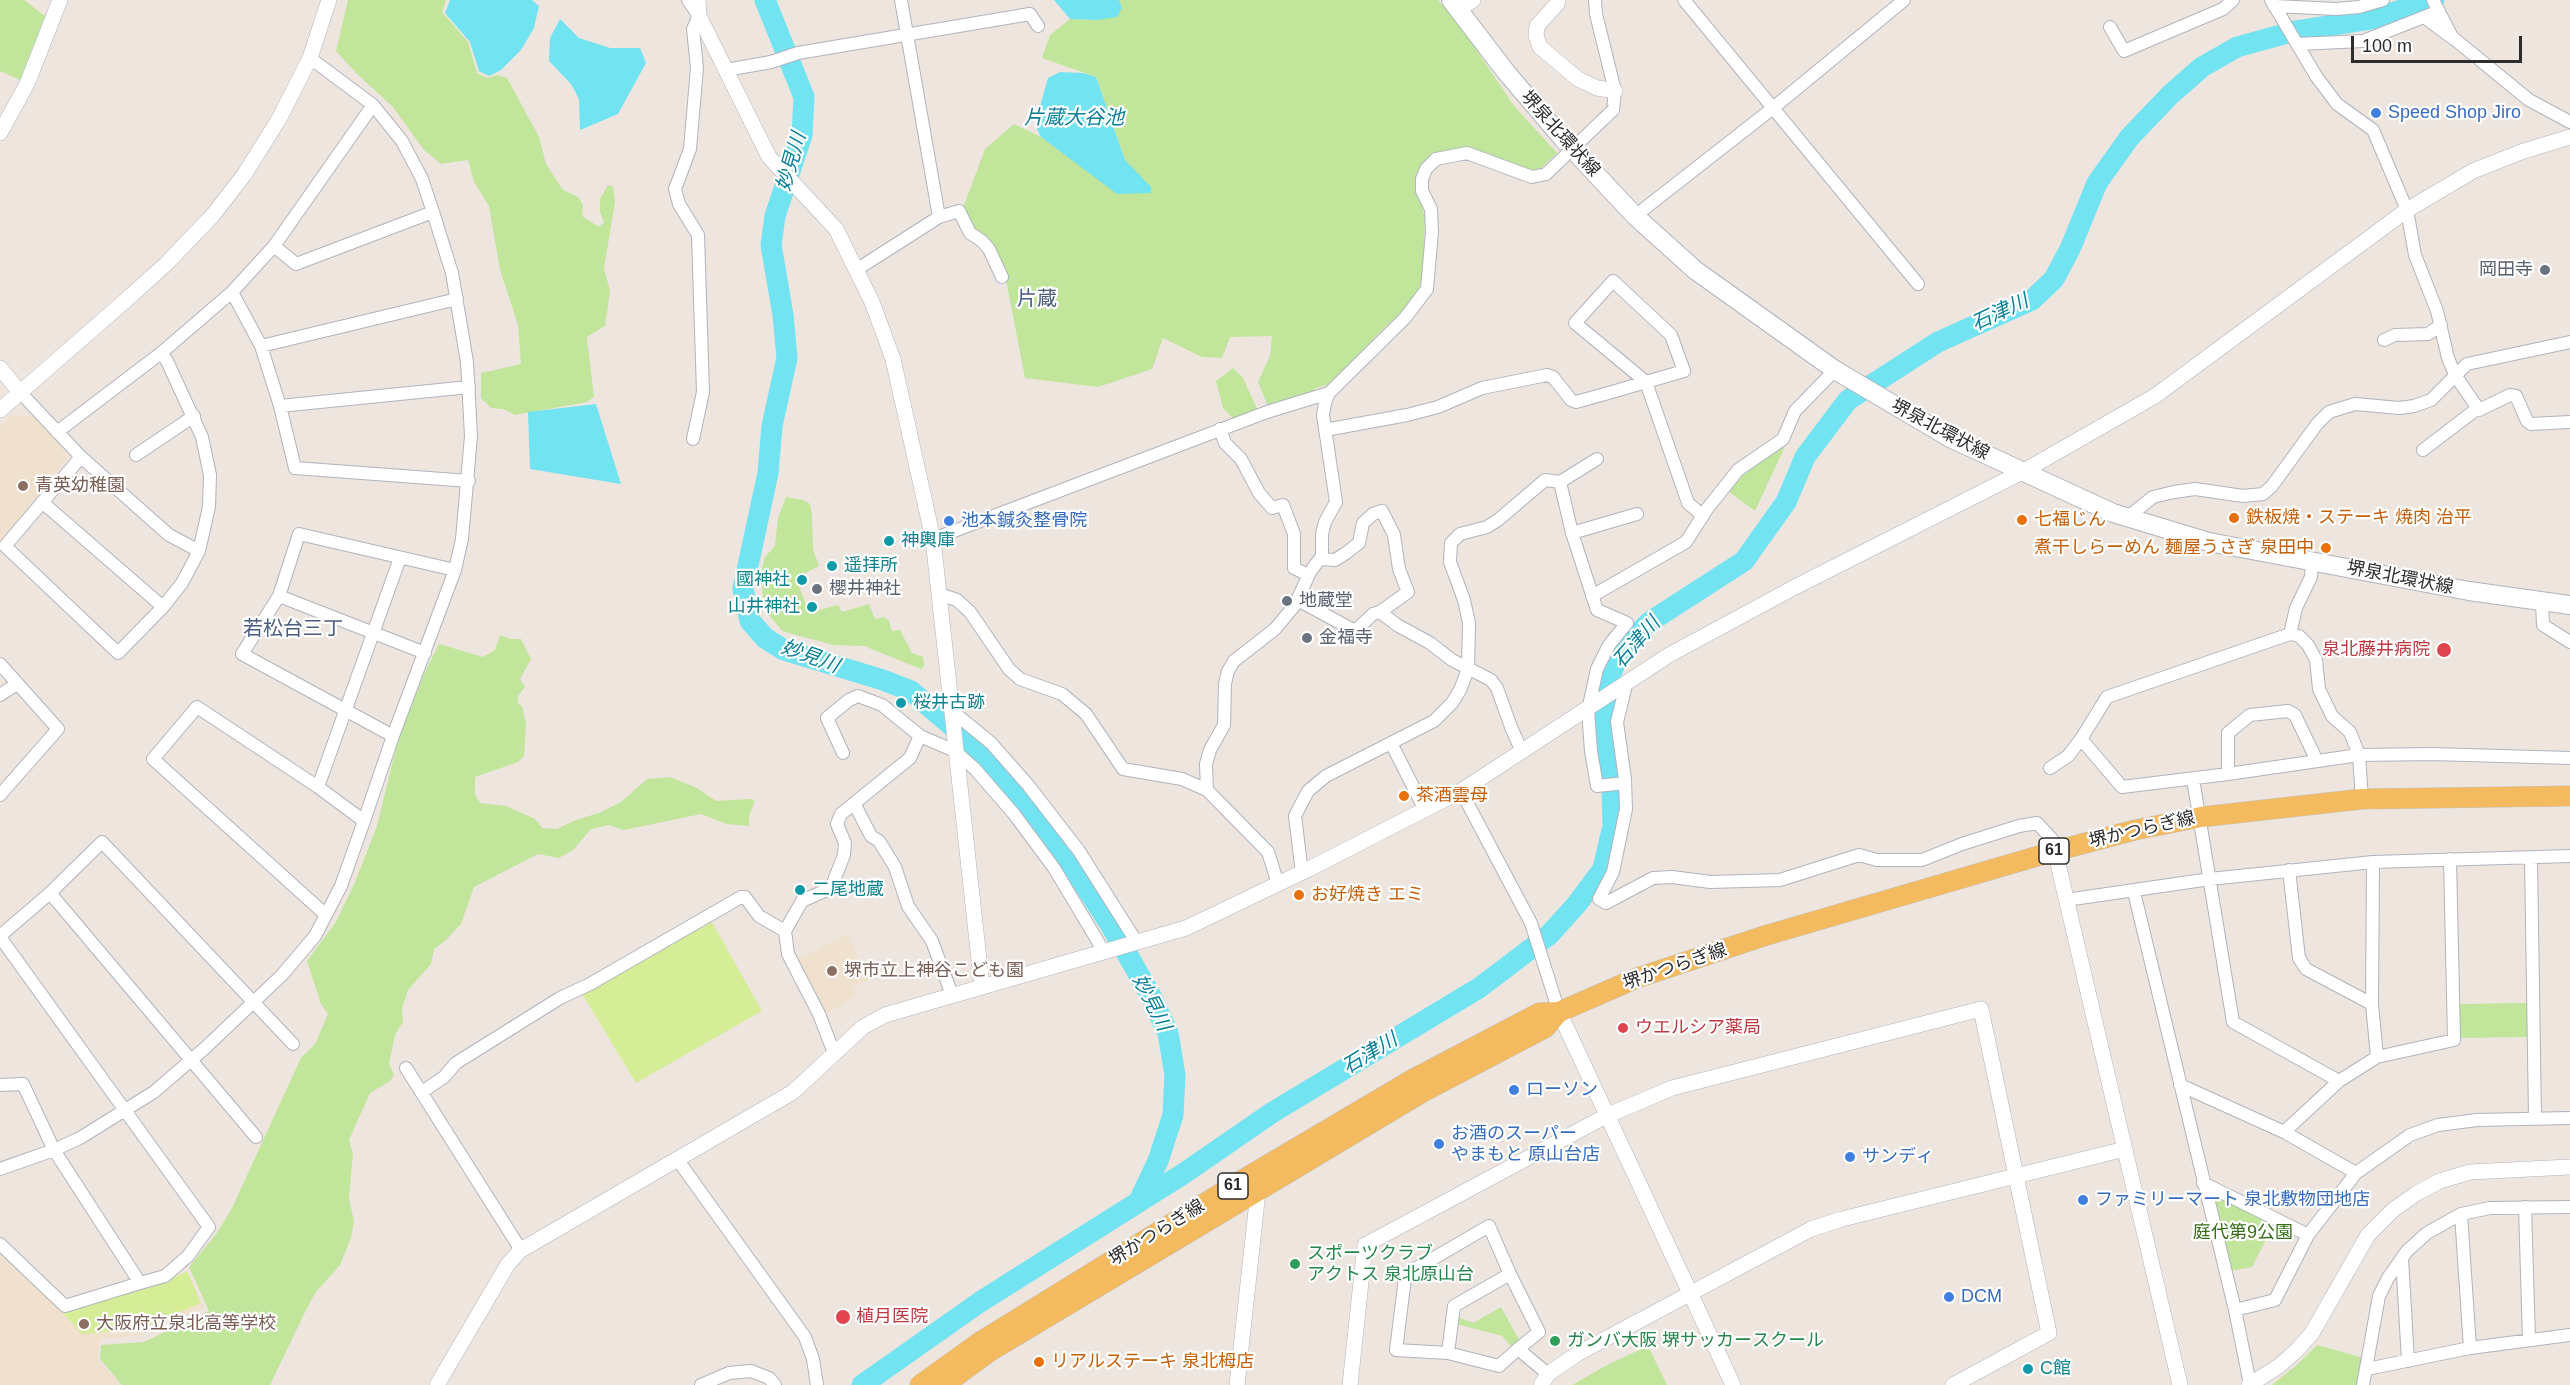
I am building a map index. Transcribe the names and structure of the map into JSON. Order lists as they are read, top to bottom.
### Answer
{
  "streets": {
    "main road": ["堺泉北環状線", "堺かつらぎ線", "61"]
  },
  "districts": ["片蔵", "若松台三丁"],
  "water": ["片蔵大谷池", "妙見川", "石津川"],
  "parks": ["庭代第9公園"],
  "places": [
    "Speed Shop Jiro",
    "岡田寺",
    "青英幼稚園",
    "鉄板焼・ステーキ 焼肉 治平",
    "七福じん",
    "池本鍼灸整骨院",
    "神輿庫",
    "煮干しらーめん 麺屋うさぎ 泉田中",
    "遥拝所",
    "國神社",
    "櫻井神社",
    "地蔵堂",
    "山井神社",
    "金福寺",
    "泉北藤井病院",
    "桜井古跡",
    "茶酒雲母",
    "二尾地蔵",
    "お好焼き エミ",
    "堺市立上神谷こども園",
    "ウエルシア薬局",
    "ローソン",
    "お酒のスーパー やまもと 原山台店",
    "サンディ",
    "ファミリーマート 泉北敷物団地店",
    "スポーツクラブ アクトス 泉北原山台",
    "DCM",
    "植月医院",
    "大阪府立泉北高等学校",
    "ガンバ大阪 堺サッカースクール",
    "リアルステーキ 泉北栂店",
    "C館"
  ],
  "scale_bar": "100 m"
}
